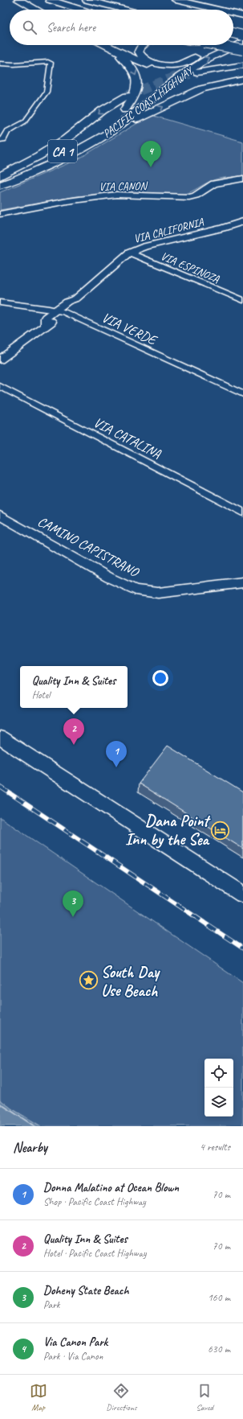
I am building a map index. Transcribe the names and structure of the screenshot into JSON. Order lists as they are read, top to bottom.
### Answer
{
  "streets": {
    "highway": ["PACIFIC COAST HIGHWAY", "CA 1"],
    "main road": ["VIA CANON", "VIA CALIFORNIA", "CAMINO CAPISTRANO"],
    "street": ["VIA ESPINOZA", "VIA VERDE", "VIA CATALINA"]
  },
  "crossings": [
    ["VIA CALIFORNIA", "VIA ESPINOZA"],
    ["VIA CALIFORNIA", "VIA VERDE"]
  ],
  "places": {
    "hotel": ["Dana Point Inn by the Sea"],
    "place": ["South Day Use Beach"]
  },
  "page": {
    "search": "Search here",
    "pins": [
      "4",
      "2",
      "1",
      "3"
    ],
    "popup": ["Quality Inn & Suites", "Hotel"],
    "heading": ["Nearby", "4 results"],
    "list": [
      {
        "mark": "1",
        "name": "Donna Malatino at Ocean Blown",
        "note": "Shop · Pacific Coast Highway",
        "value": "70 m"
      },
      {
        "mark": "2",
        "name": "Quality Inn & Suites",
        "note": "Hotel · Pacific Coast Highway",
        "value": "70 m"
      },
      {
        "mark": "3",
        "name": "Doheny State Beach",
        "note": "Park",
        "value": "160 m"
      },
      {
        "mark": "4",
        "name": "Via Canon Park",
        "note": "Park · Via Canon",
        "value": "630 m"
      }
    ],
    "nav": ["Map", "Directions", "Saved"]
  }
}
